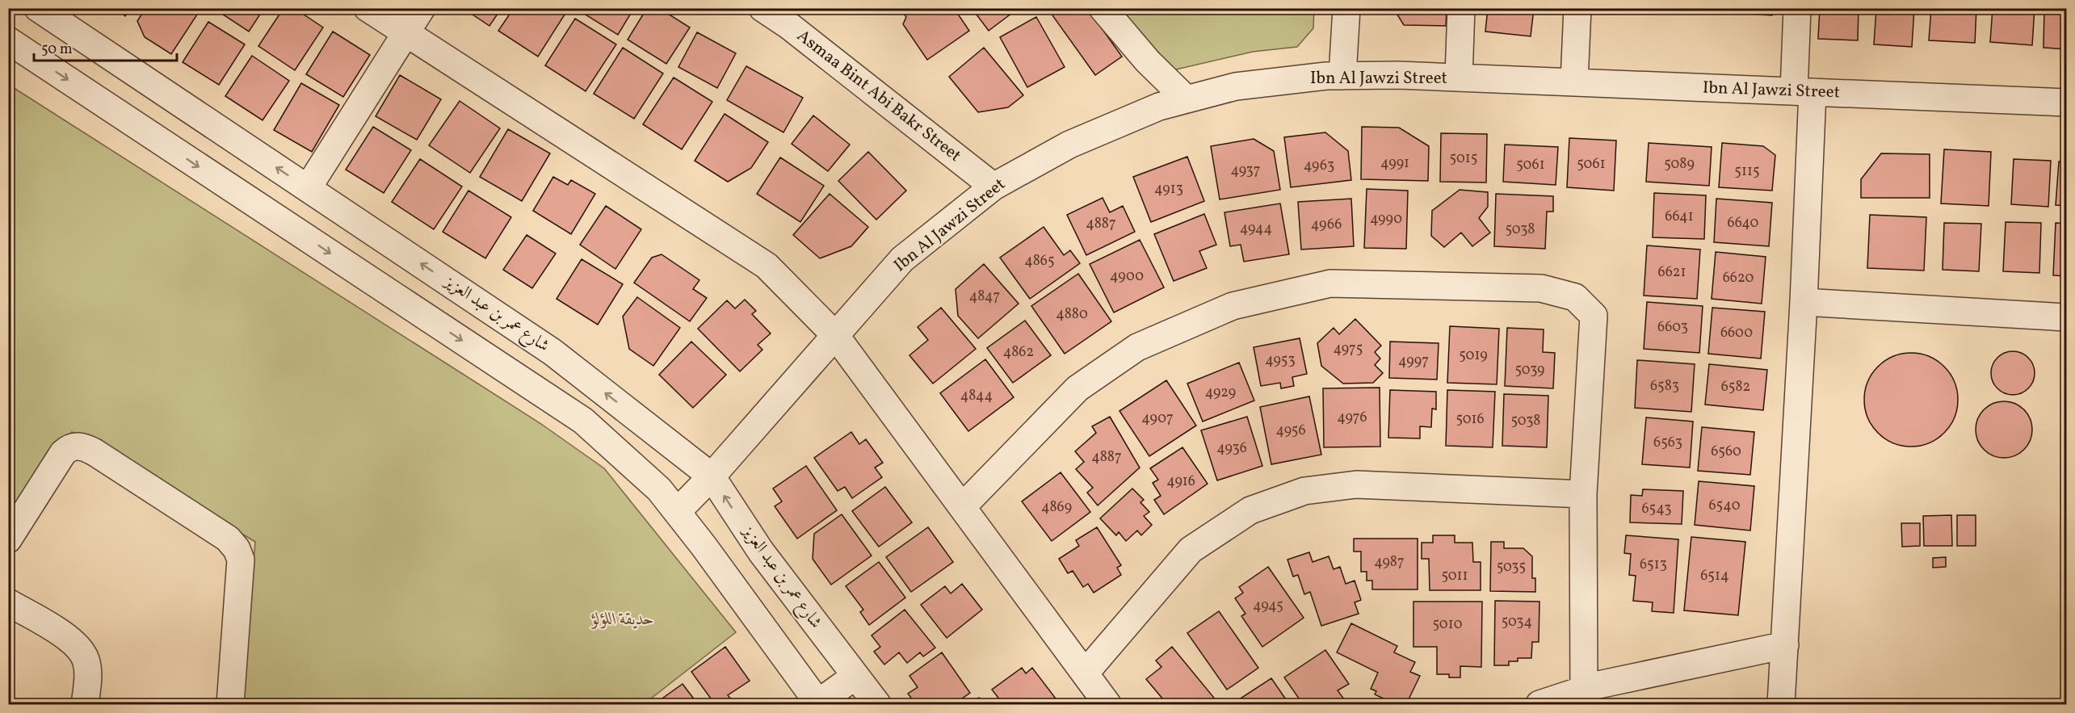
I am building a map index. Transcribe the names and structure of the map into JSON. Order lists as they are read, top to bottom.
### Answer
{
  "streets": {
    "street": ["Ibn Al Jawzi Street", "Asmaa Bint Abi Bakr Street", "شارع عمر بن عبد العزيز"]
  },
  "crossings": [
    ["Ibn Al Jawzi Street", "Asmaa Bint Abi Bakr Street"],
    ["Ibn Al Jawzi Street", "شارع عمر بن عبد العزيز"]
  ],
  "parks": ["حديقة اللؤلؤ"],
  "house_numbers": [
    "5015",
    "4991",
    "5061",
    "5089",
    "5061",
    "4963",
    "4937",
    "5115",
    "4913",
    "6641",
    "4990",
    "6640",
    "4887",
    "4966",
    "4944",
    "5038",
    "4865",
    "6621",
    "4900",
    "6620",
    "4847",
    "4880",
    "6603",
    "6600",
    "4975",
    "4862",
    "5019",
    "4953",
    "4997",
    "5039",
    "6583",
    "6582",
    "4929",
    "4844",
    "4976",
    "4907",
    "5016",
    "5038",
    "4956",
    "6563",
    "4936",
    "6560",
    "4887",
    "4916",
    "6540",
    "4869",
    "6543",
    "4987",
    "6513",
    "5035",
    "5011",
    "6514",
    "4945",
    "5034",
    "5010"
  ],
  "scale_bar": "50 m"
}
